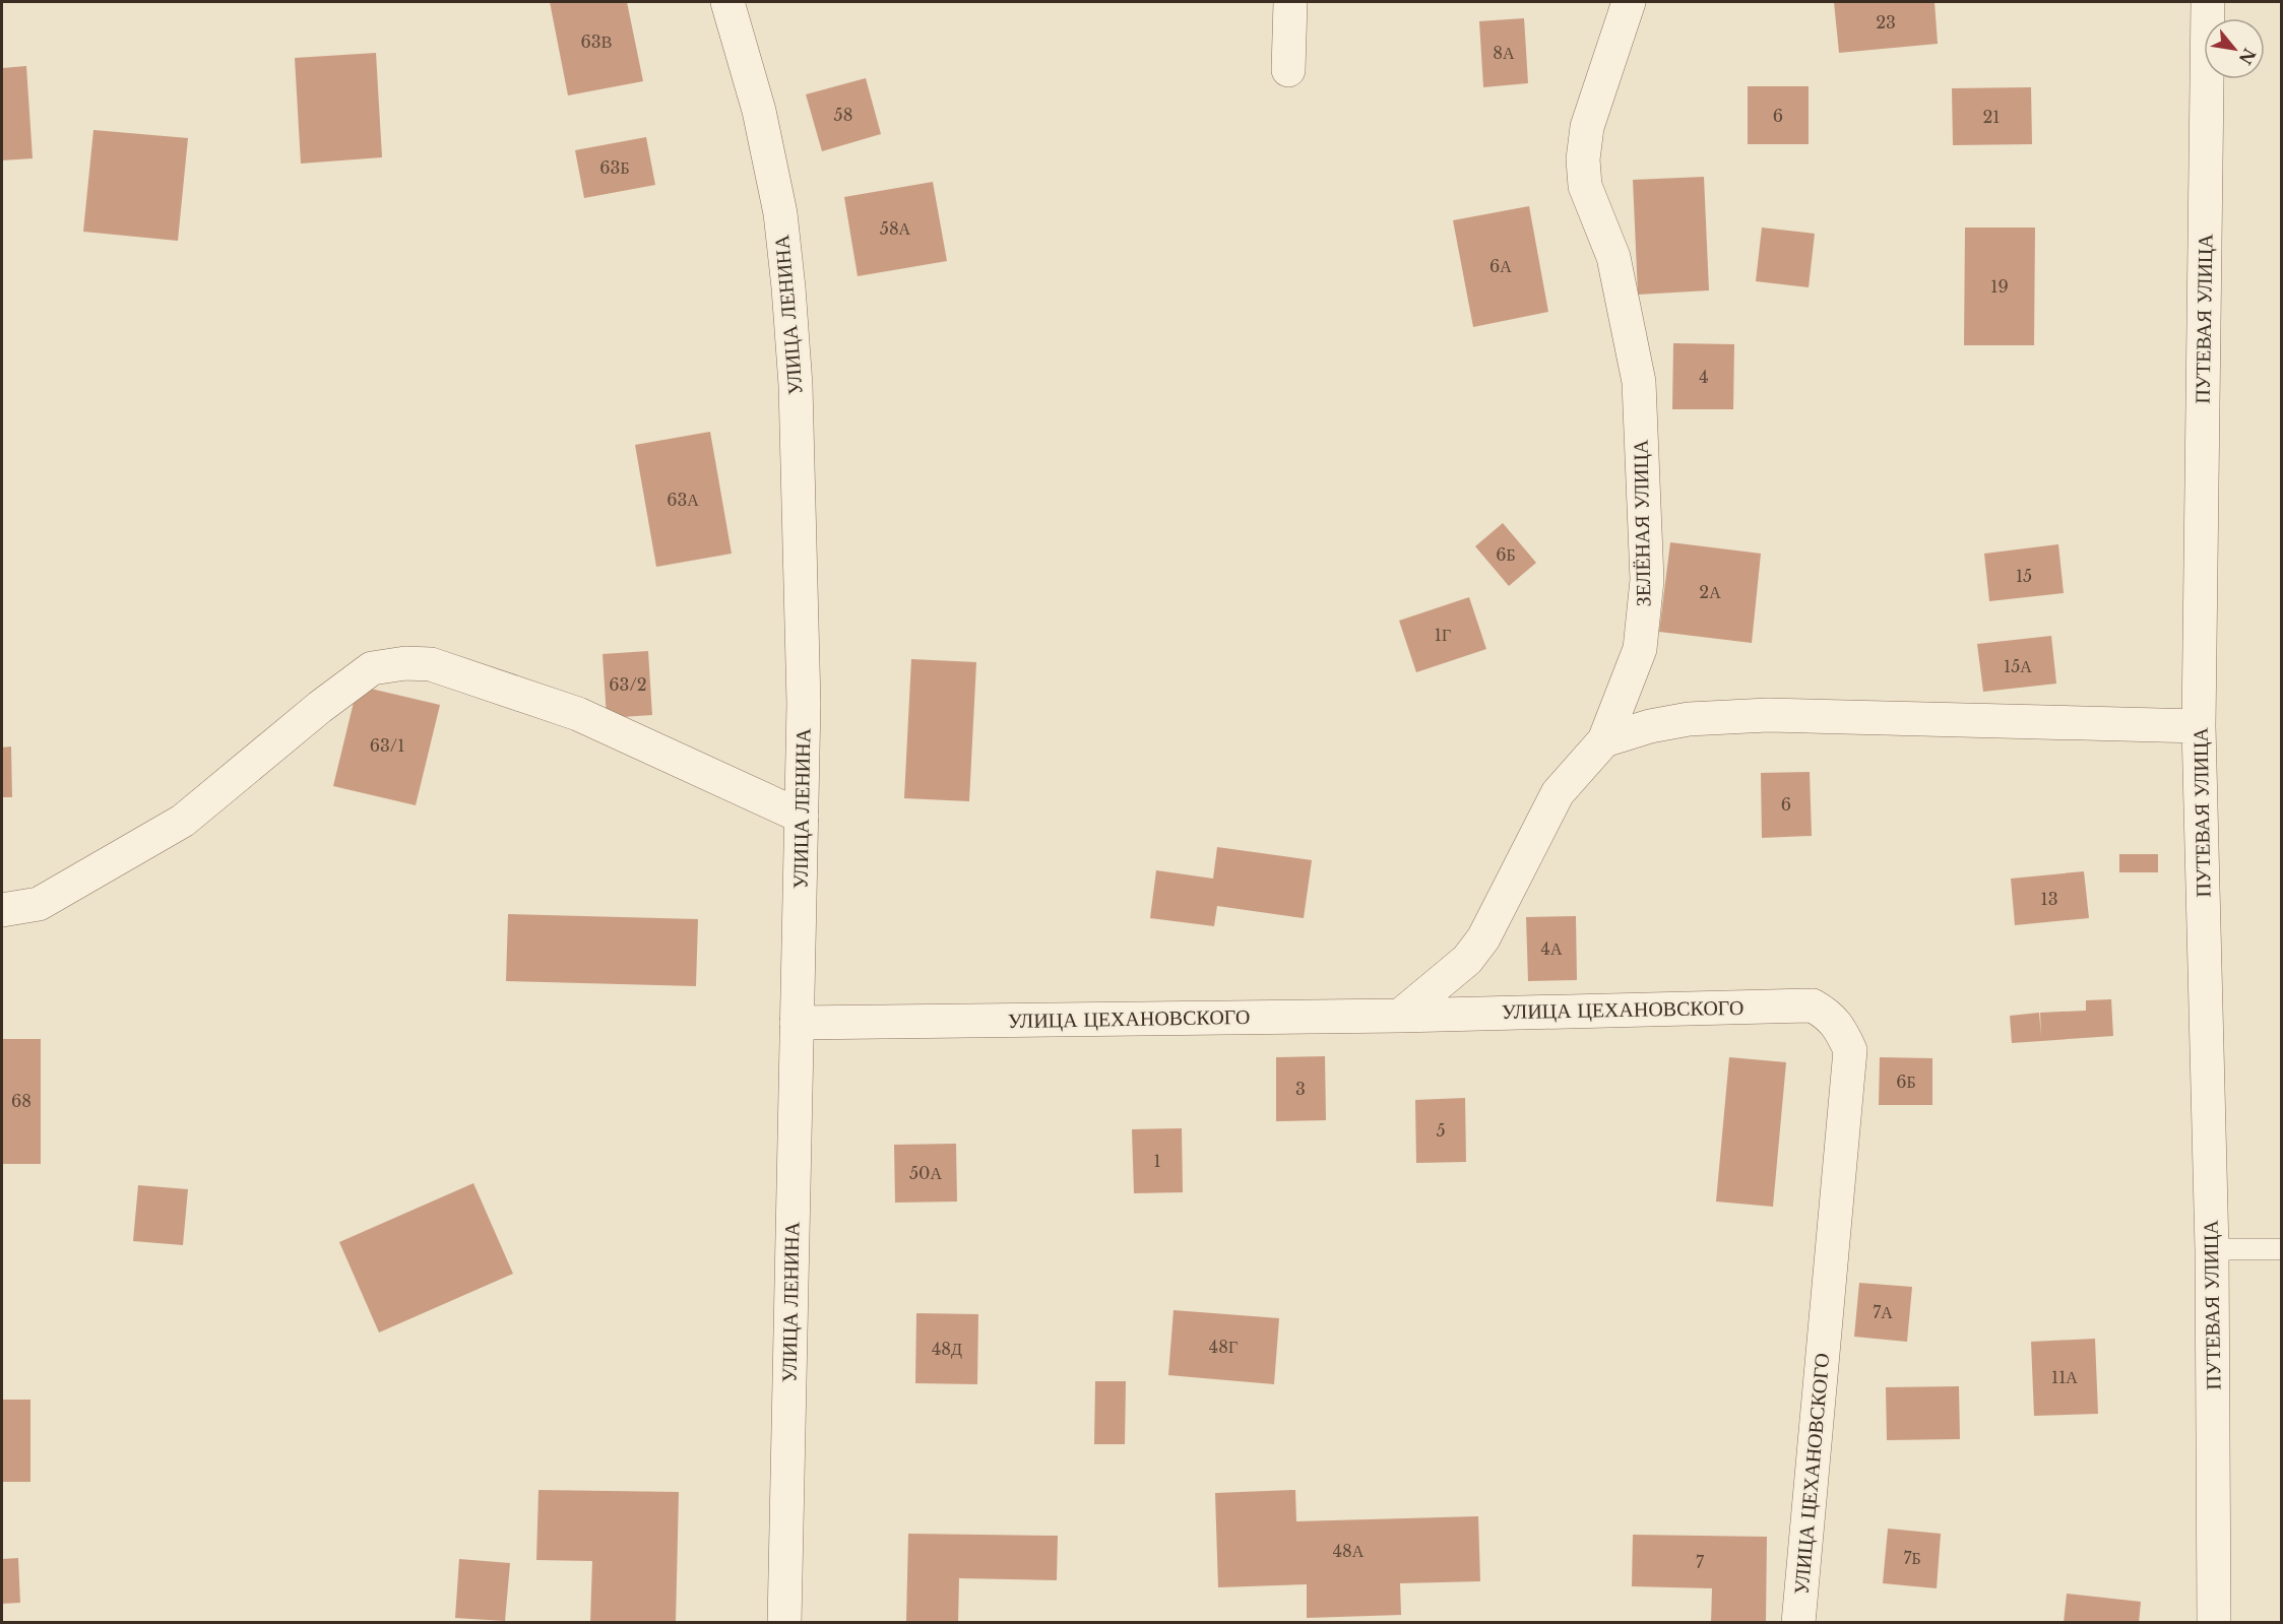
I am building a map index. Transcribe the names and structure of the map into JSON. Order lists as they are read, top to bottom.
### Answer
{
  "streets": {
    "street": [
      "УЛИЦА ЛЕНИНА",
      "ПУТЕВАЯ УЛИЦА",
      "ЗЕЛЁНАЯ УЛИЦА",
      "УЛИЦА ЦЕХАНОВСКОГО"
    ]
  },
  "crossings": [
    ["УЛИЦА ЛЕНИНА", "УЛИЦА ЦЕХАНОВСКОГО"],
    ["ЗЕЛЁНАЯ УЛИЦА", "УЛИЦА ЦЕХАНОВСКОГО"]
  ],
  "house_numbers": [
    "23",
    "63В",
    "8А",
    "58",
    "6",
    "21",
    "63Б",
    "58А",
    "6А",
    "19",
    "4",
    "63А",
    "6Б",
    "15",
    "2А",
    "1Г",
    "15А",
    "63/2",
    "63/1",
    "6",
    "13",
    "4А",
    "6Б",
    "3",
    "68",
    "5",
    "1",
    "50А",
    "7А",
    "48Г",
    "48Д",
    "11А",
    "48А",
    "7Б",
    "7"
  ],
  "north": "bottom right"
}
